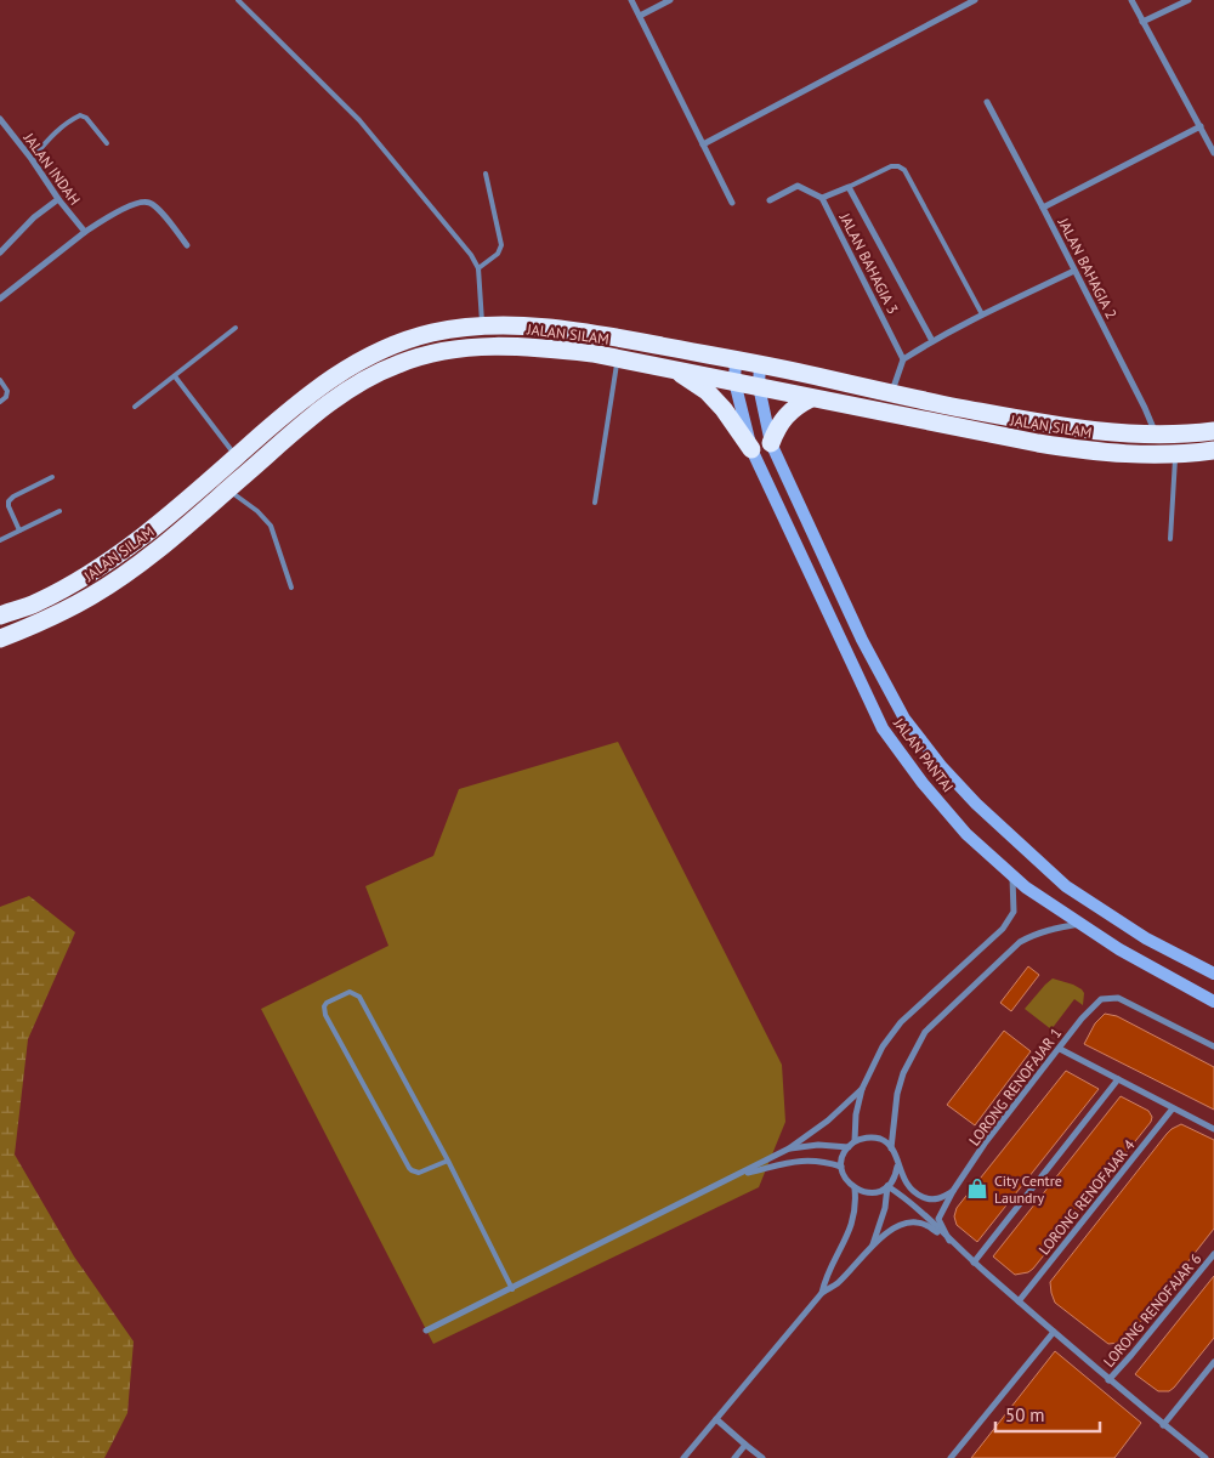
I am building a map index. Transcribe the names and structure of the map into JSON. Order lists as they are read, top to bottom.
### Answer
{
  "streets": {
    "highway": ["JALAN SILAM"],
    "street": [
      "JALAN INDAH",
      "JALAN BAHAGIA 3",
      "JALAN BAHAGIA 2",
      "JALAN PANTAI",
      "LORONG RENOFAJAR 1",
      "LORONG RENOFAJAR 4",
      "LORONG RENOFAJAR 6"
    ]
  },
  "crossings": [
    ["JALAN BAHAGIA 2", "JALAN SILAM"],
    ["JALAN SILAM", "JALAN PANTAI"]
  ],
  "places": {
    "shop": ["City Centre Laundry"]
  },
  "scale_bar": "50 m"
}
